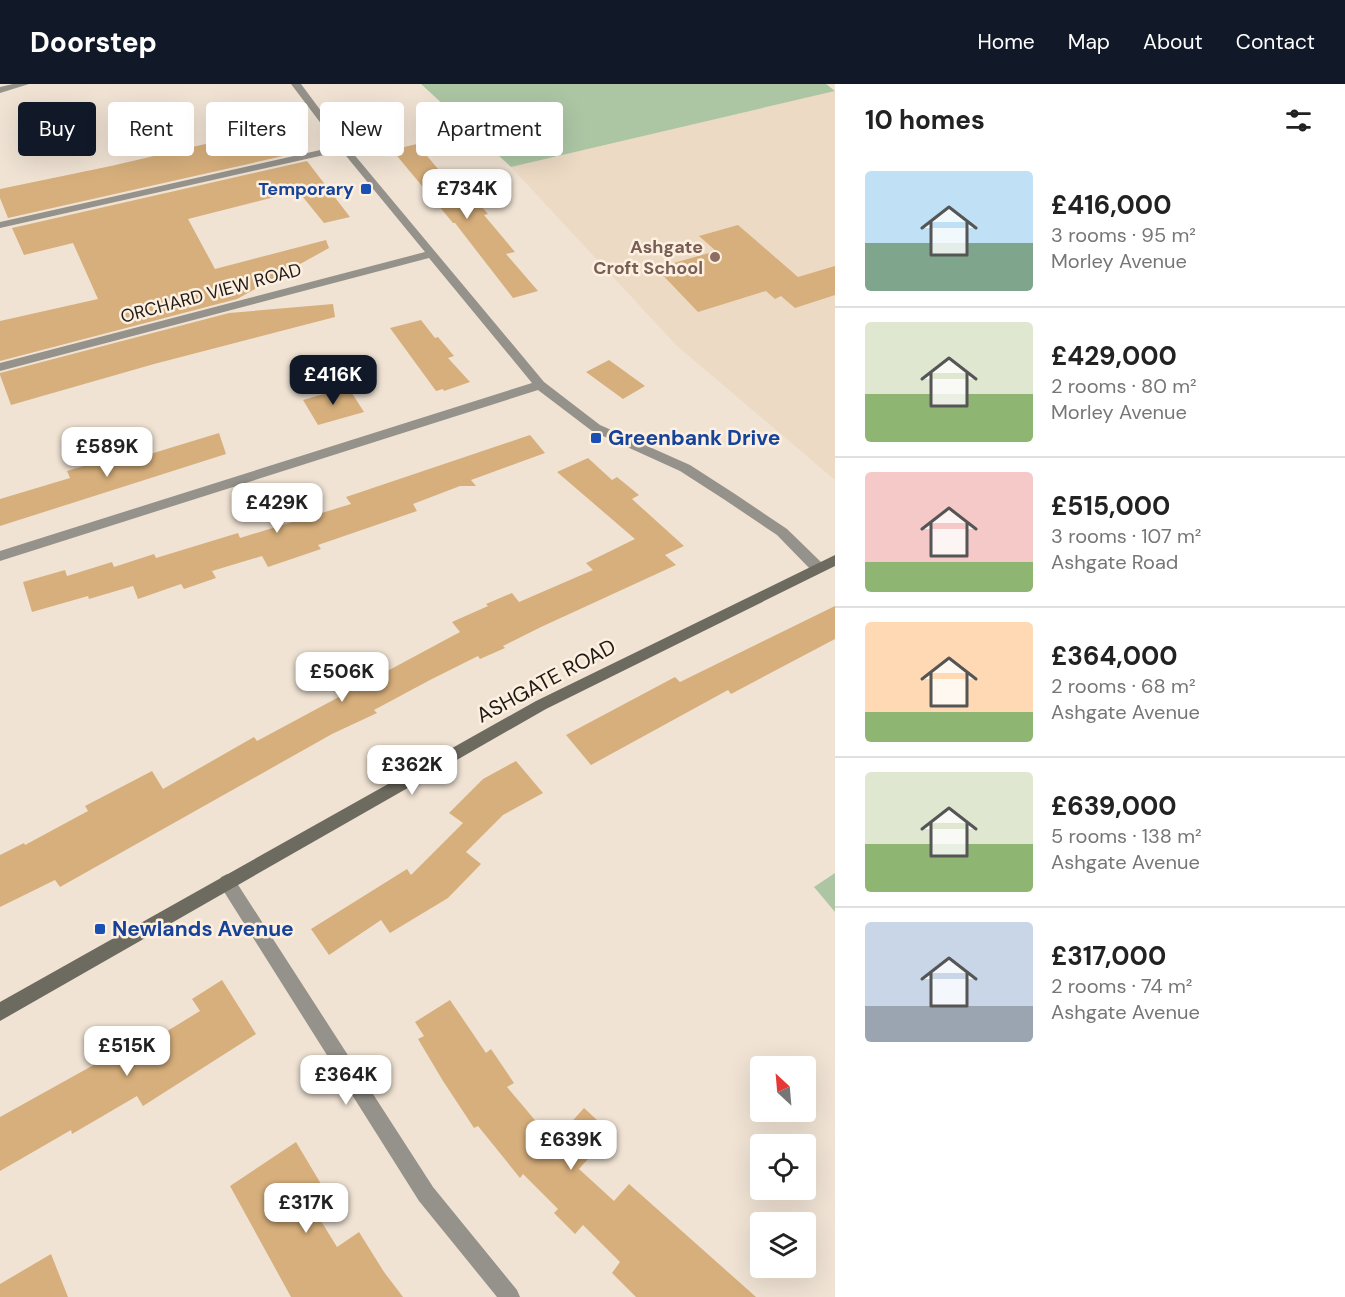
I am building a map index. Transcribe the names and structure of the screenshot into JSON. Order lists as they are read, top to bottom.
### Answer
{
  "streets": {
    "street": ["ORCHARD VIEW ROAD", "ASHGATE ROAD"]
  },
  "places": {
    "transit": ["Temporary", "Greenbank Drive", "Newlands Avenue"],
    "other": ["Ashgate Croft School"]
  },
  "north": "top left",
  "page": {
    "header": "Doorstep",
    "nav": [
      "Home",
      "Map",
      "About",
      "Contact"
    ],
    "heading": "10 homes",
    "chip": [
      "Buy",
      "Rent",
      "Filters",
      "New",
      "Apartment"
    ],
    "list": [
      {
        "name": "£416,000",
        "note": "3 rooms · 95 m² · Morley Avenue"
      },
      {
        "name": "£429,000",
        "note": "2 rooms · 80 m² · Morley Avenue"
      },
      {
        "name": "£515,000",
        "note": "3 rooms · 107 m² · Ashgate Road"
      },
      {
        "name": "£364,000",
        "note": "2 rooms · 68 m² · Ashgate Avenue"
      },
      {
        "name": "£639,000",
        "note": "5 rooms · 138 m² · Ashgate Avenue"
      },
      {
        "name": "£317,000",
        "note": "2 rooms · 74 m² · Ashgate Avenue"
      }
    ],
    "price": [
      "£734K",
      "£416K",
      "£589K",
      "£429K",
      "£506K",
      "£362K",
      "£515K",
      "£364K",
      "£639K",
      "£317K"
    ]
  }
}
